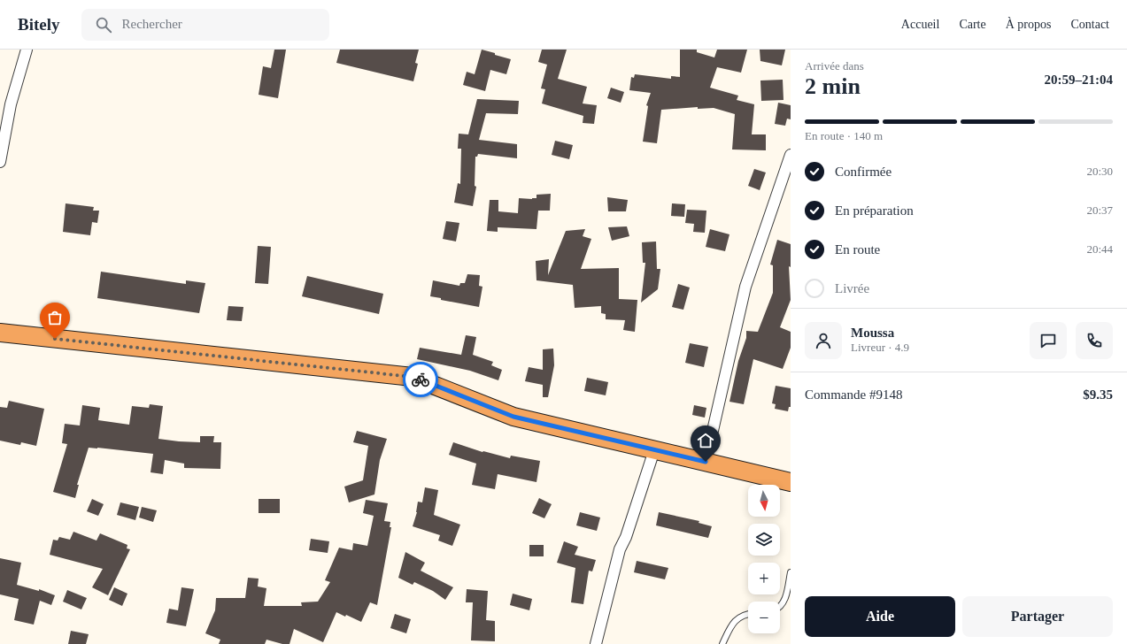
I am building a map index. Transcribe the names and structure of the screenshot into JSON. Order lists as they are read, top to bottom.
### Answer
{
  "north": "bottom",
  "page": {
    "header": "Bitely",
    "search": "Rechercher",
    "nav": [
      "Accueil",
      "Carte",
      "À propos",
      "Contact"
    ],
    "heading": ["2 min", "Arrivée dans", "20:59–21:04"],
    "panel": [
      "Moussa",
      "Livreur · 4.9",
      "Commande #9148",
      "$9.35"
    ],
    "bar": "En route · 140 m",
    "list": [
      ["Confirmée", "20:30"],
      ["En préparation", "20:37"],
      ["En route", "20:44"],
      "Livrée"
    ],
    "map_buttons": ["+", "−"],
    "buttons": ["Aide", "Partager"]
  }
}
